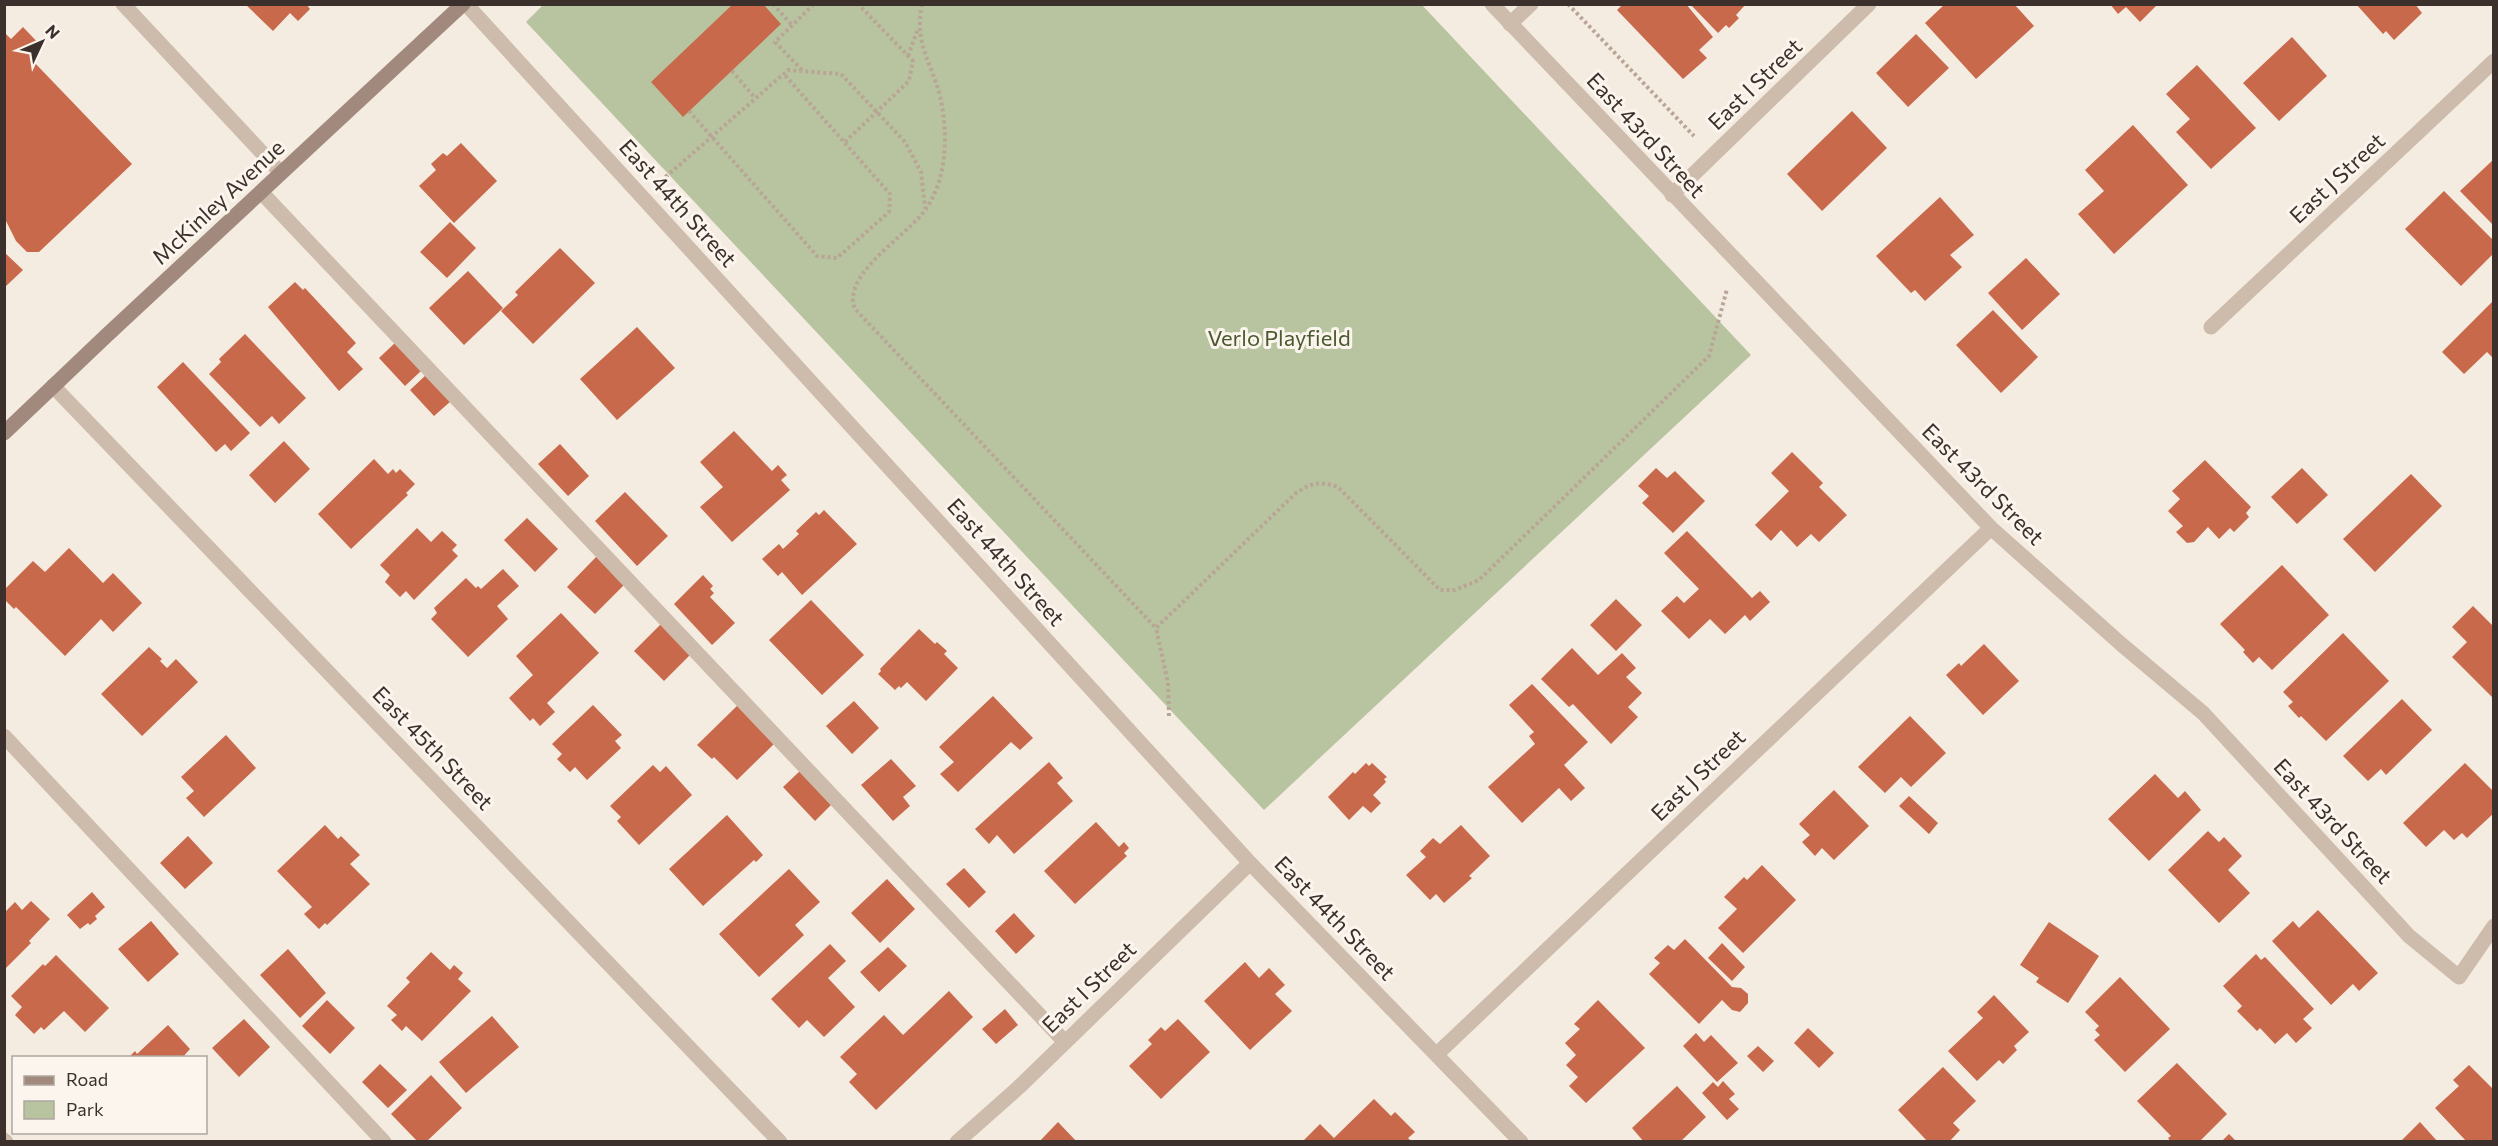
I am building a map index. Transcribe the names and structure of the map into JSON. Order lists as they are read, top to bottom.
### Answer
{
  "streets": {
    "main road": ["McKinley Avenue"],
    "street": [
      "East I Street",
      "East 43rd Street",
      "East J Street",
      "East 44th Street",
      "East 45th Street"
    ]
  },
  "crossings": [
    ["East I Street", "East 43rd Street"],
    ["East I Street", "East 44th Street"],
    ["East 43rd Street", "East J Street"],
    ["East J Street", "East 44th Street"],
    ["McKinley Avenue", "East 44th Street"],
    ["McKinley Avenue", "East 45th Street"]
  ],
  "parks": ["Verlo Playfield"],
  "legend": ["Road", "Park"],
  "north": "top right"
}
